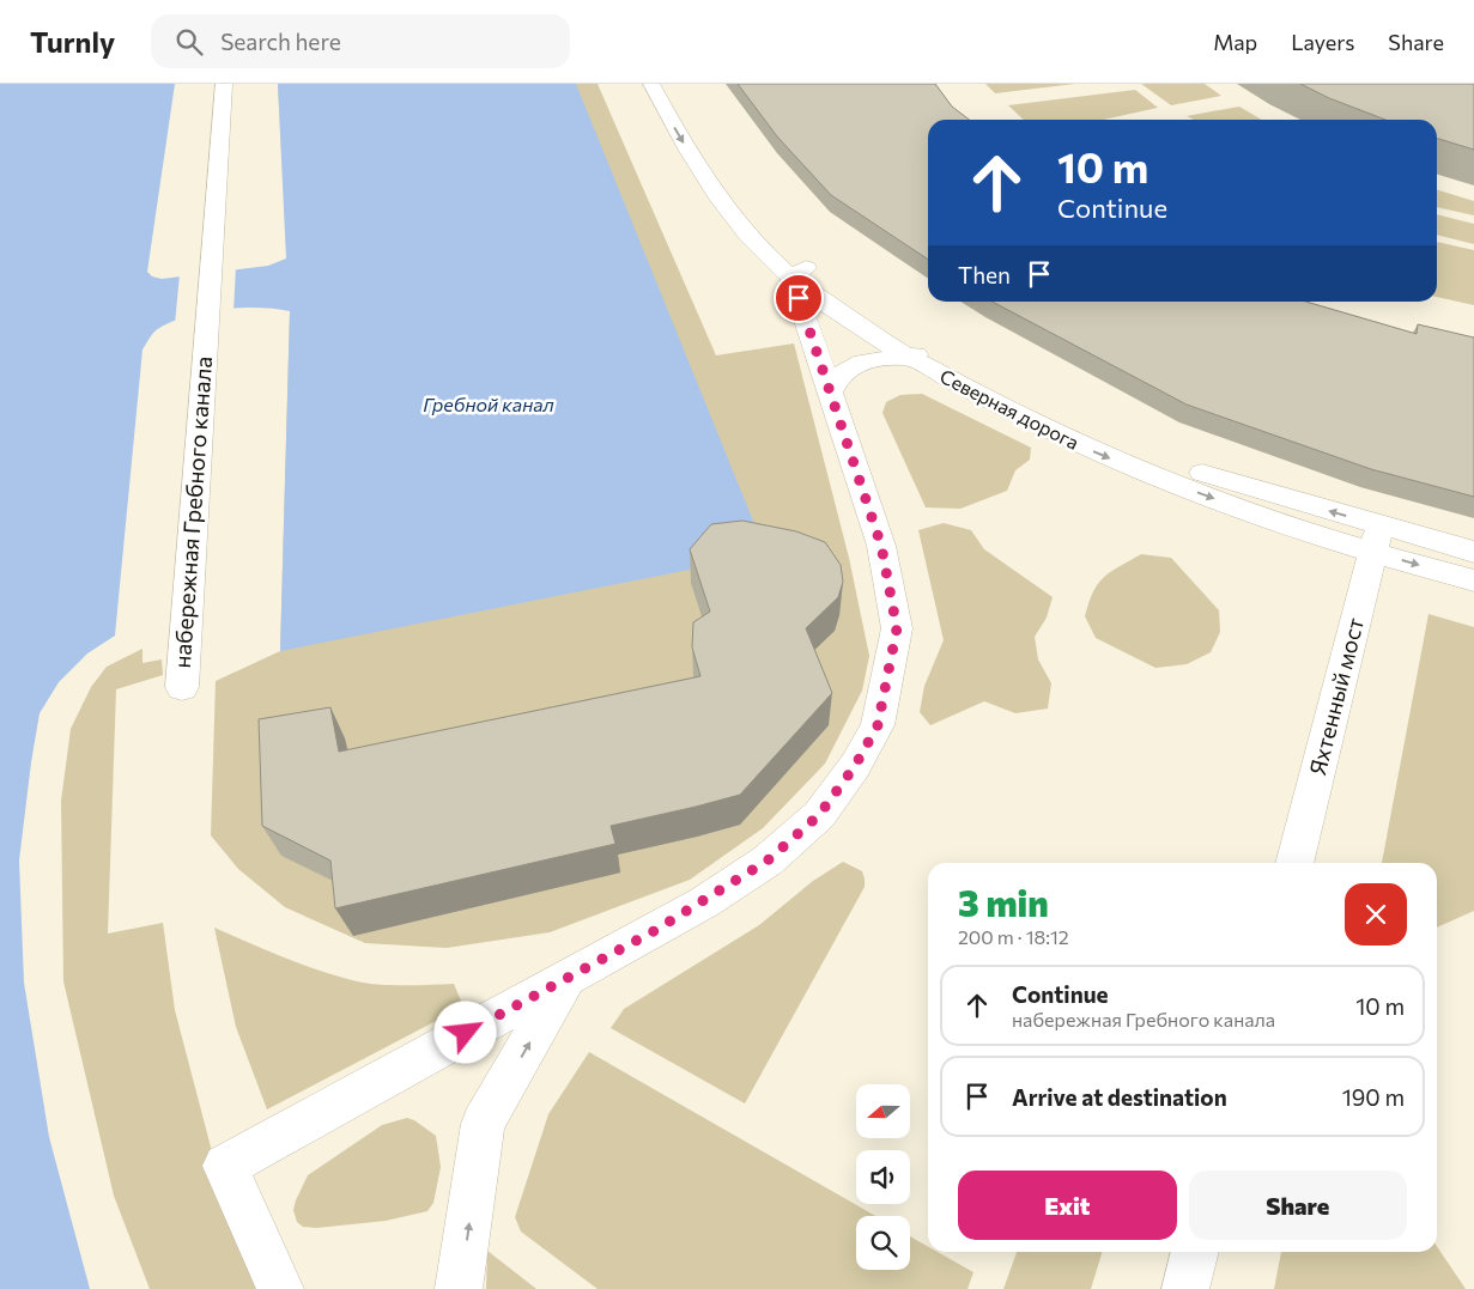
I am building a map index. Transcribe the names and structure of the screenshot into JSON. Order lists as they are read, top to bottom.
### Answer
{
  "streets": {
    "street": ["Северная дорога", "набережная Гребного канала", "Яхтенный мост"]
  },
  "crossings": [
    ["Северная дорога", "Яхтенный мост"]
  ],
  "water": ["Гребной канал"],
  "north": "left",
  "page": {
    "header": "Turnly",
    "search": "Search here",
    "nav": ["Map", "Layers", "Share"],
    "turn": ["10 m", "Continue"],
    "then": "Then",
    "heading": ["3 min", "200 m · 18:12"],
    "list": [
      {
        "name": "Continue",
        "note": "набережная Гребного канала",
        "value": "10 m"
      },
      {
        "name": "Arrive at destination",
        "value": "190 m"
      }
    ],
    "buttons": ["Exit", "Share"]
  }
}
